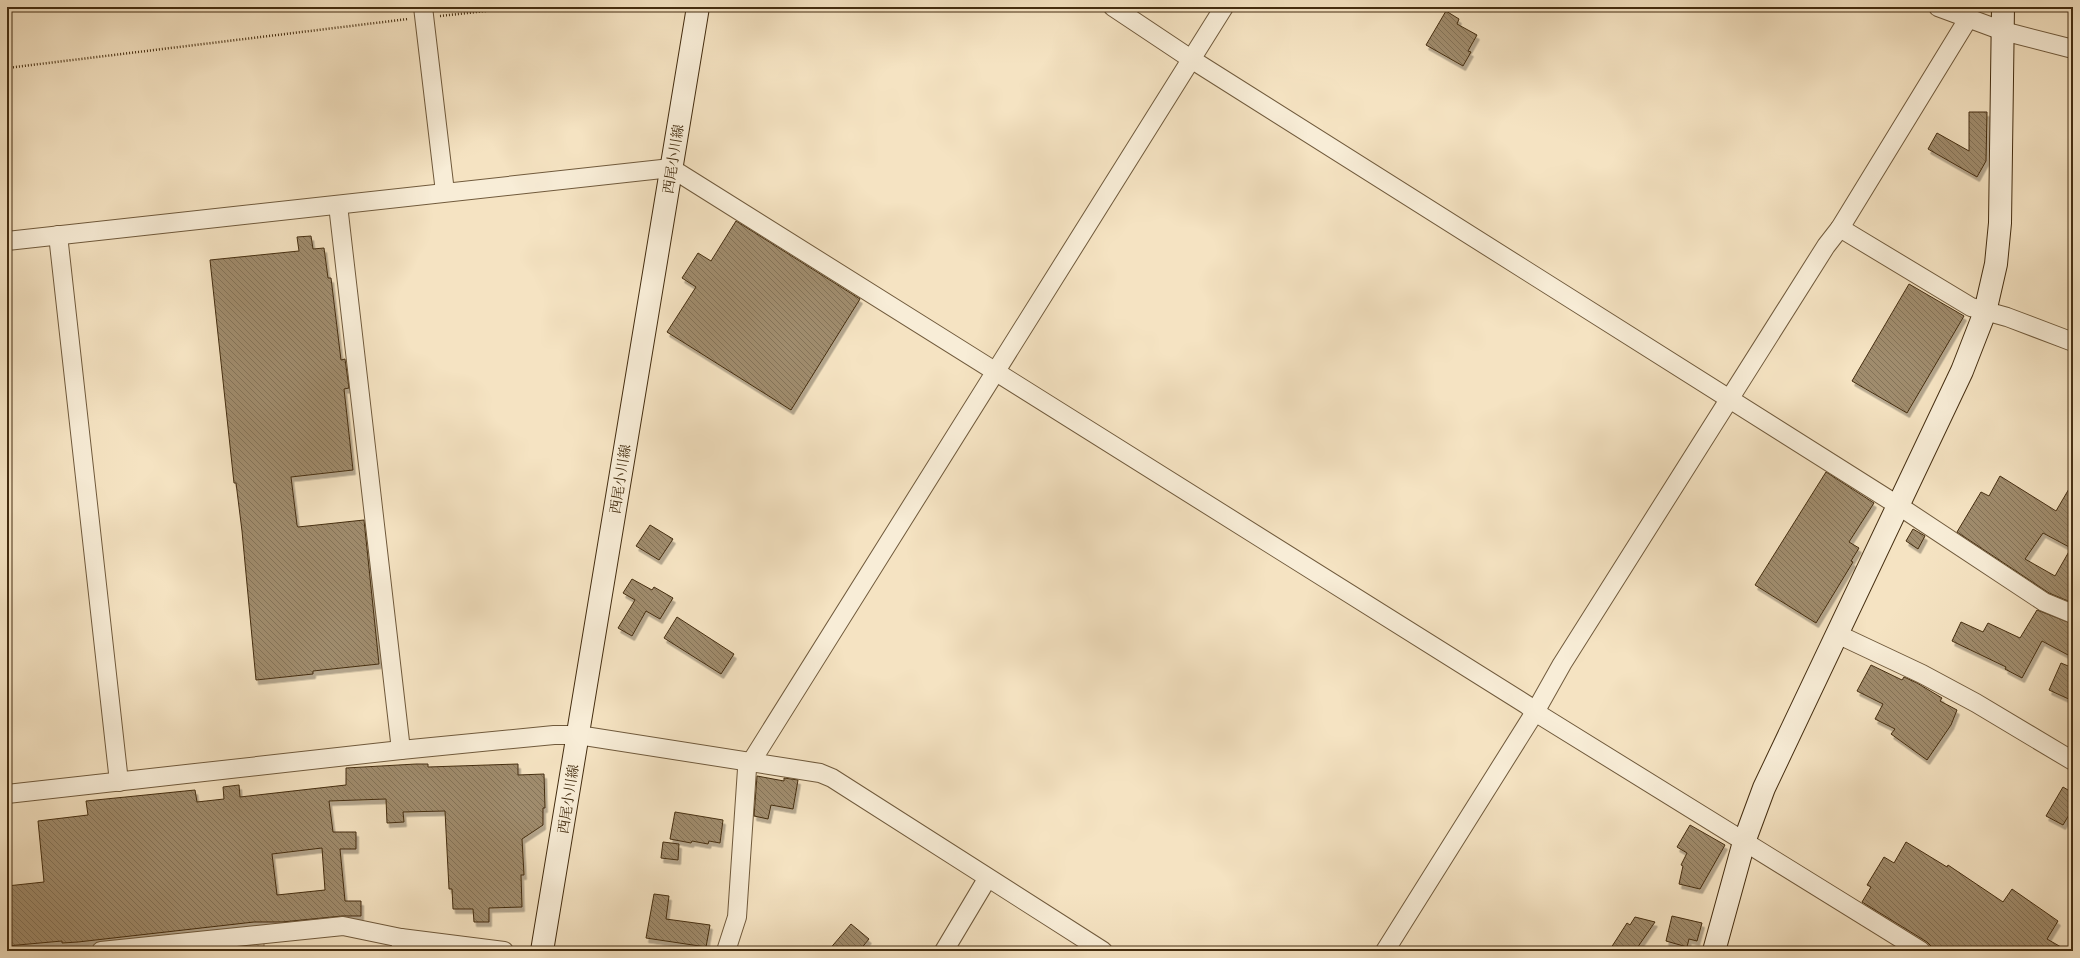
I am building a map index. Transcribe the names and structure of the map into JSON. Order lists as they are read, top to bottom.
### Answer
{
  "streets": {
    "street": ["西尾小川線"]
  }
}
